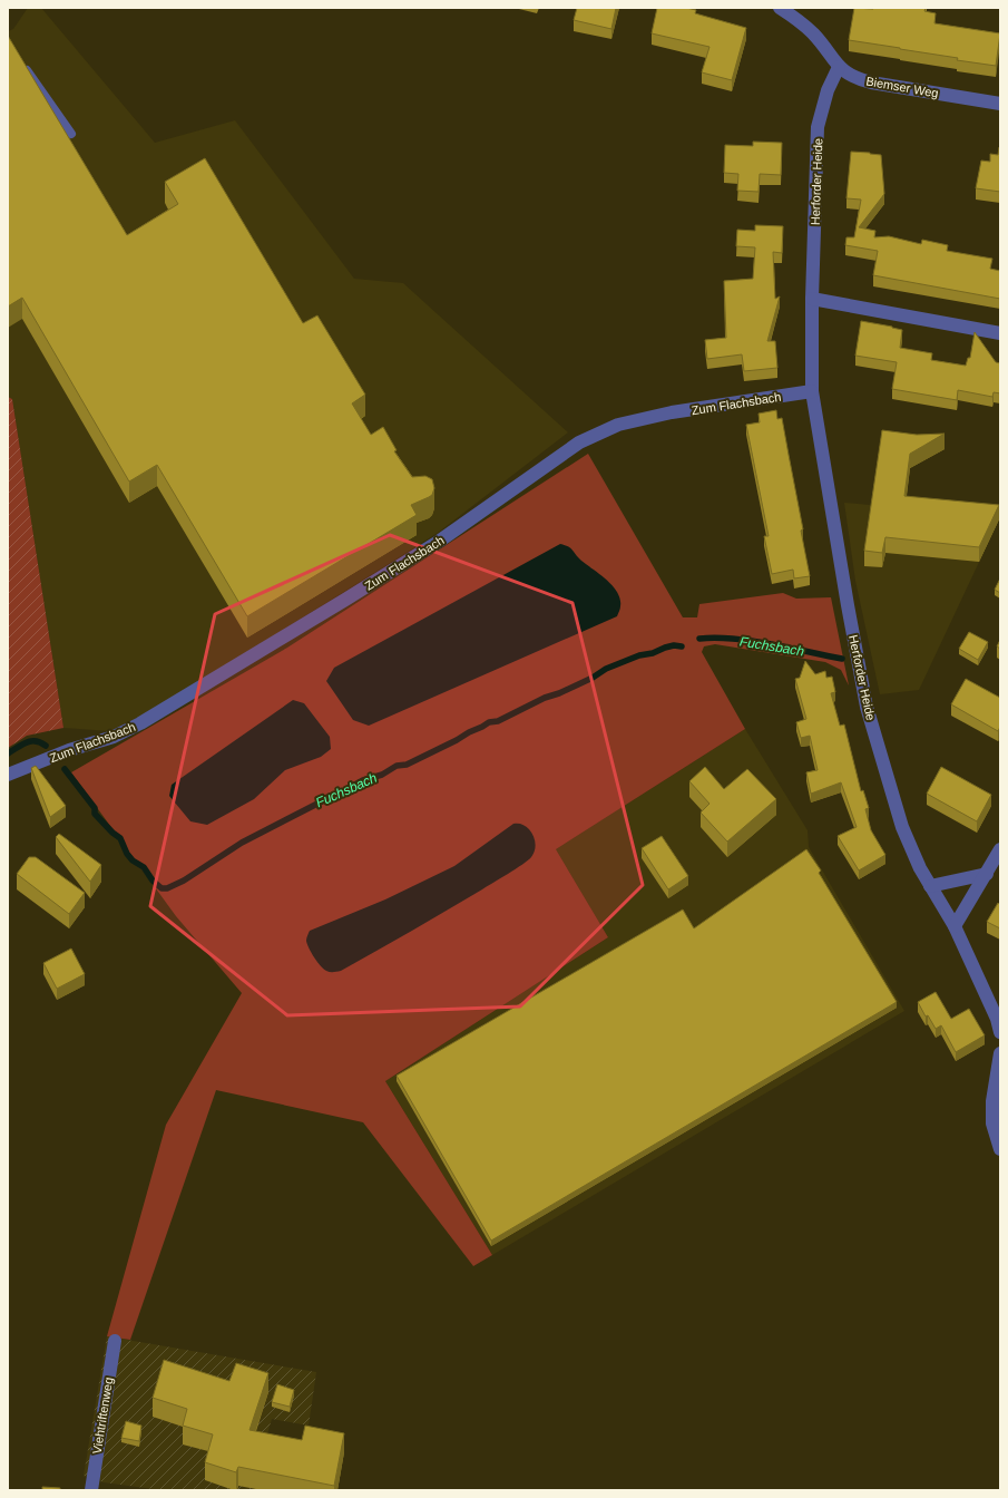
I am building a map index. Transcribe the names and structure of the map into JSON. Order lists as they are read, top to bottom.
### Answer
{
  "streets": {
    "street": [
      "Biemser Weg",
      "Herforder Heide",
      "Zum Flachsbach",
      "Viehtriftenweg"
    ]
  },
  "crossings": [
    ["Biemser Weg", "Herforder Heide"],
    ["Herforder Heide", "Zum Flachsbach"]
  ],
  "water": ["Fuchsbach"]
}
